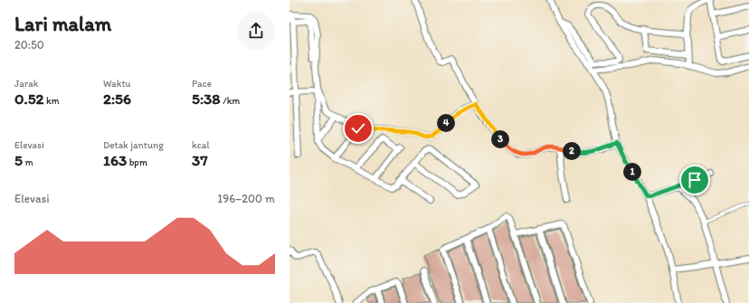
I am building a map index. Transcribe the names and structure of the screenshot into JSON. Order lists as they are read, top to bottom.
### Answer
{
  "page": {
    "heading": ["Lari malam", "20:50"],
    "stats": [
      ["Jarak", "0.52 km"],
      ["Waktu", "2:56"],
      ["Pace", "5:38 /km"],
      ["Elevasi", "5 m"],
      ["Detak jantung", "163 bpm"],
      ["kcal", "37"]
    ],
    "pins": [
      "4",
      "3",
      "2",
      "1"
    ],
    "chart": ["Elevasi", "196–200 m"]
  }
}
